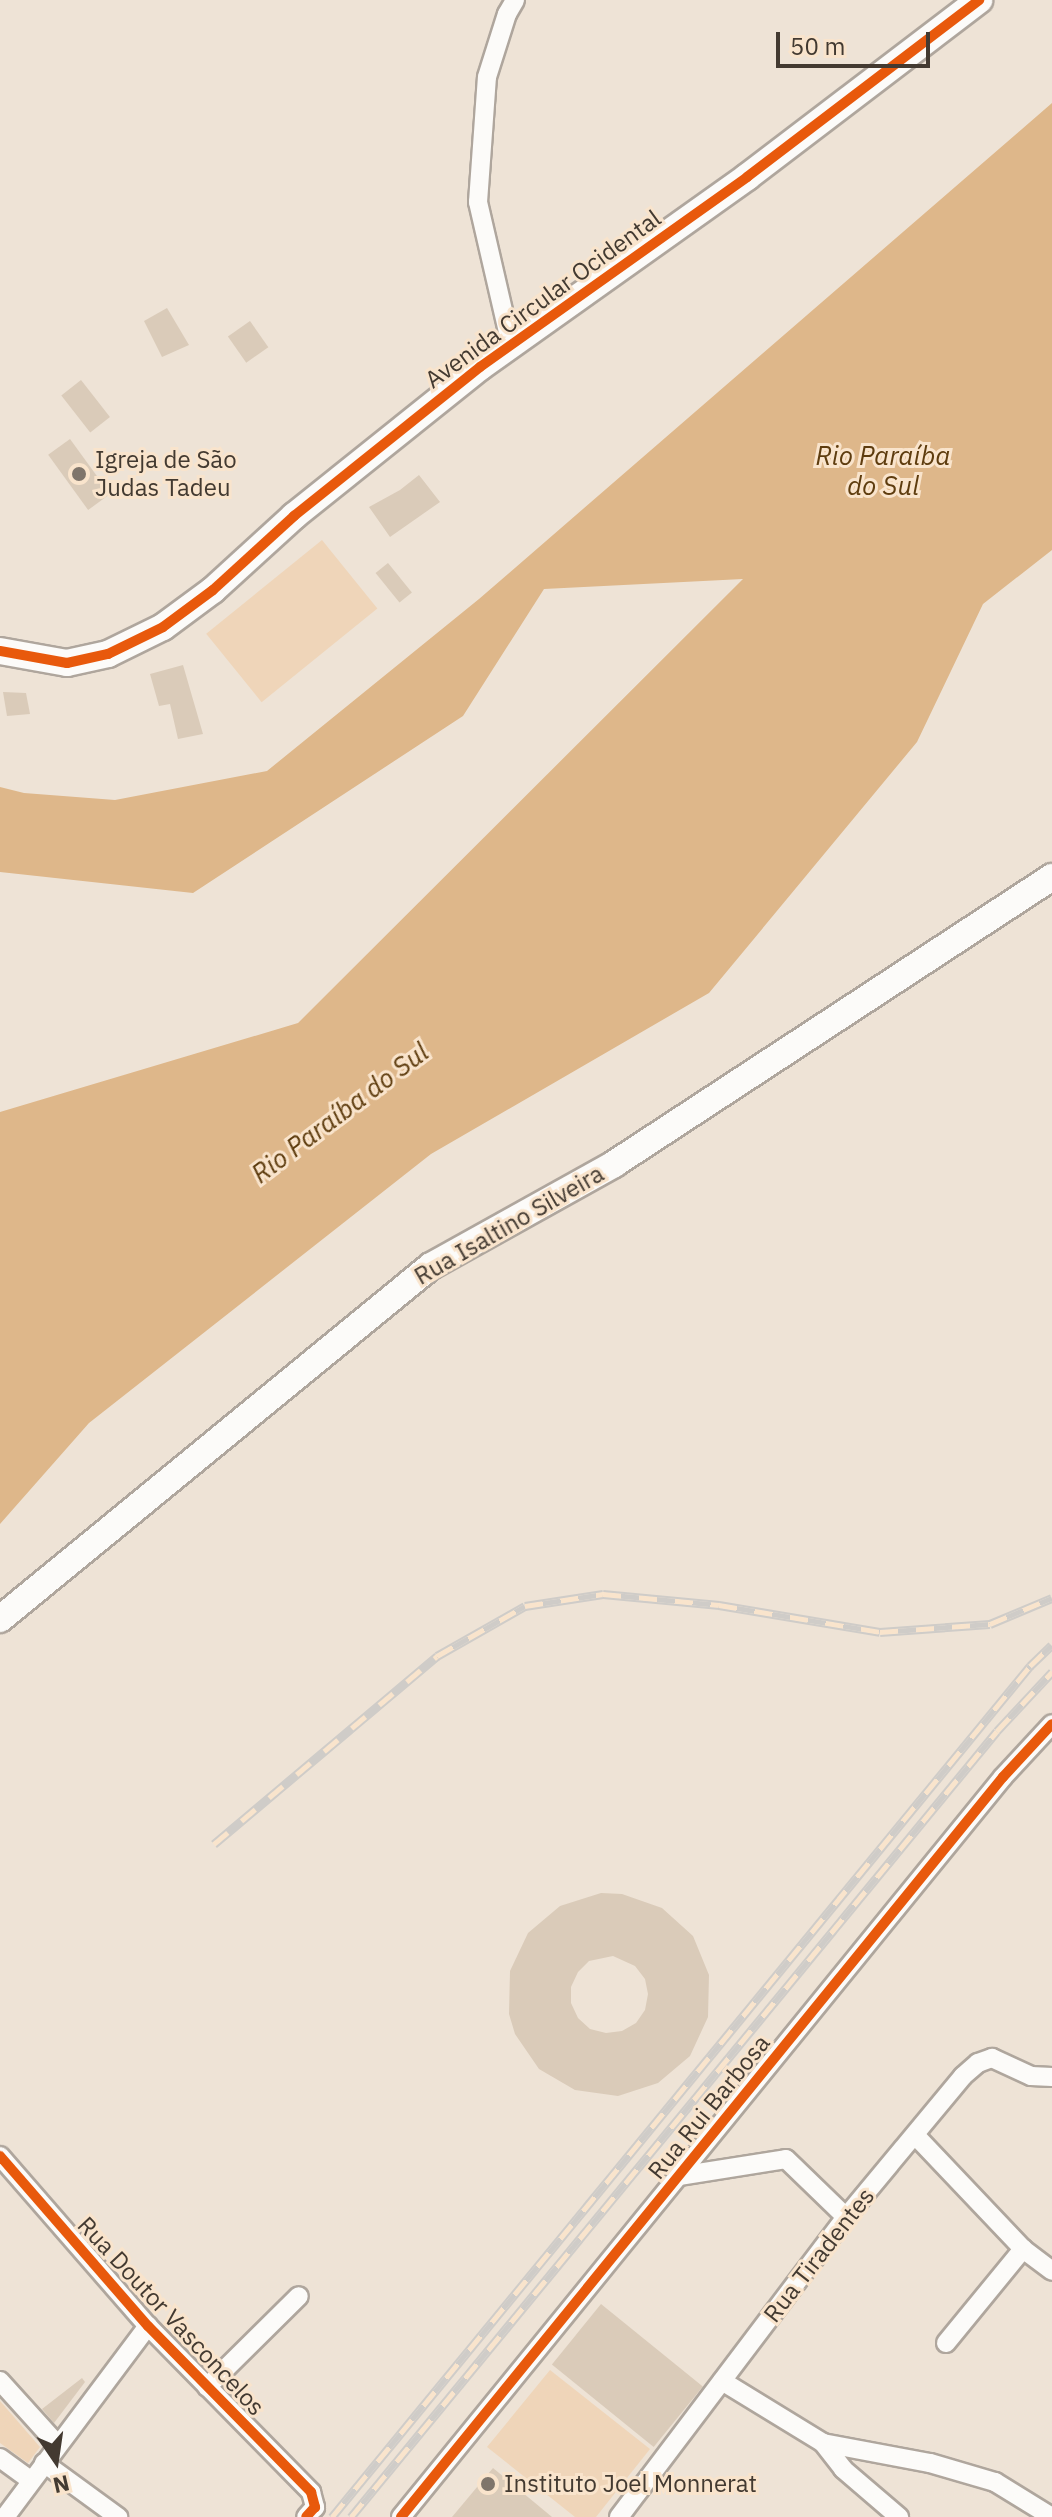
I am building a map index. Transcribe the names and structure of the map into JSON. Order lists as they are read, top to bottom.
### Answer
{
  "streets": {
    "main road": ["Avenida Circular Ocidental", "Rua Isaltino Silveira"],
    "street": ["Rua Rui Barbosa", "Rua Tiradentes", "Rua Doutor Vasconcelos"]
  },
  "water": ["Rio Paraíba do Sul"],
  "places": ["Igreja de São Judas Tadeu", "Instituto Joel Monnerat"],
  "scale_bar": "50 m",
  "north": "bottom"
}
